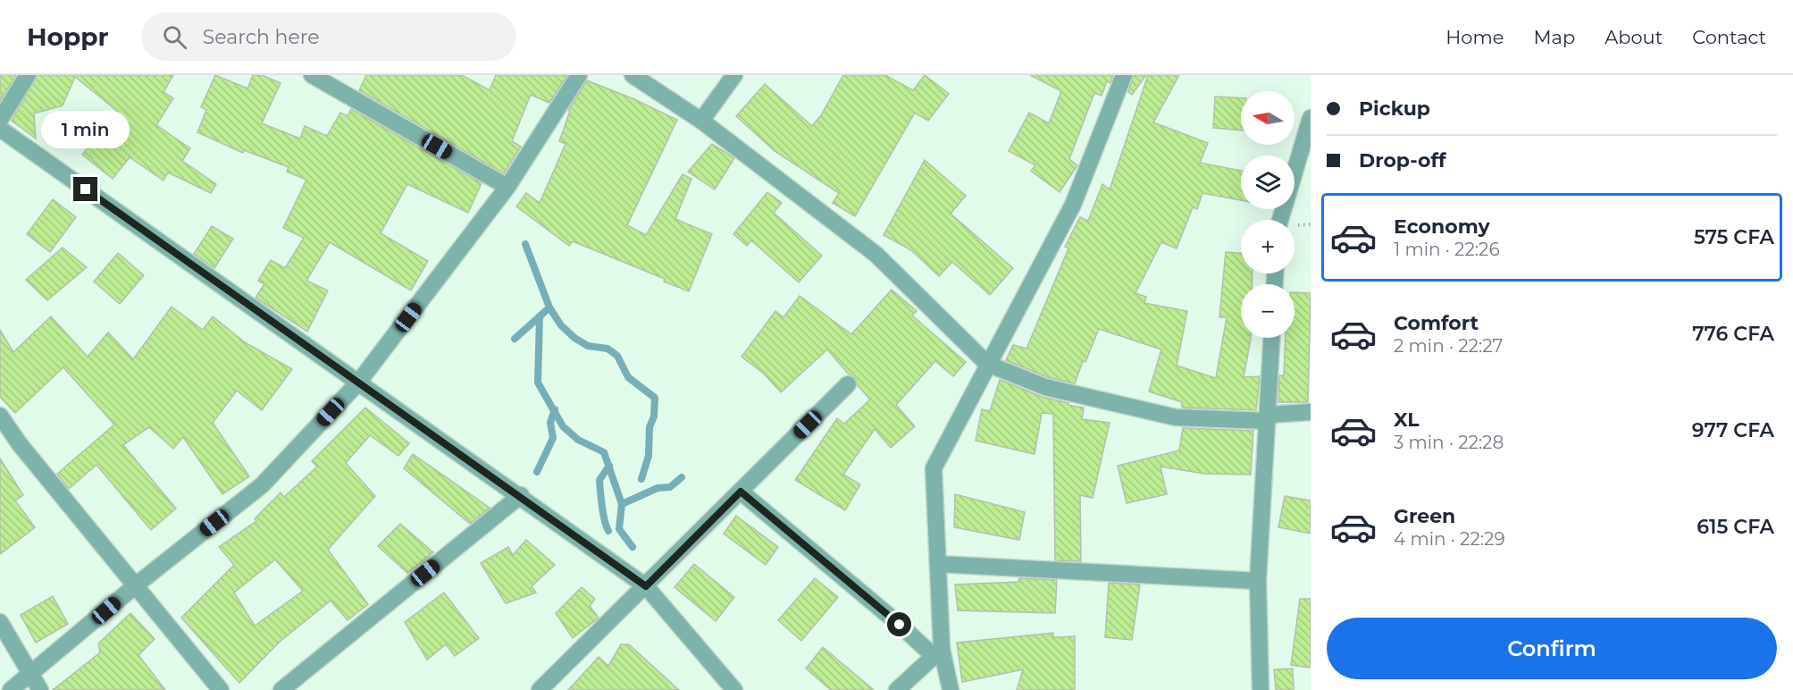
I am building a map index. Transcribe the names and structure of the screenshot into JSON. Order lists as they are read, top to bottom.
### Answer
{
  "north": "left",
  "page": {
    "header": "Hoppr",
    "search": "Search here",
    "nav": [
      "Home",
      "Map",
      "About",
      "Contact"
    ],
    "banner": ["Pickup", "Drop-off"],
    "map_buttons": ["+", "−"],
    "bubble": "1 min",
    "list": [
      {
        "name": "Economy",
        "note": "1 min · 22:26",
        "value": "575 CFA"
      },
      {
        "name": "Comfort",
        "note": "2 min · 22:27",
        "value": "776 CFA"
      },
      {
        "name": "XL",
        "note": "3 min · 22:28",
        "value": "977 CFA"
      },
      {
        "name": "Green",
        "note": "4 min · 22:29",
        "value": "615 CFA"
      }
    ],
    "buttons": "Confirm"
  }
}
